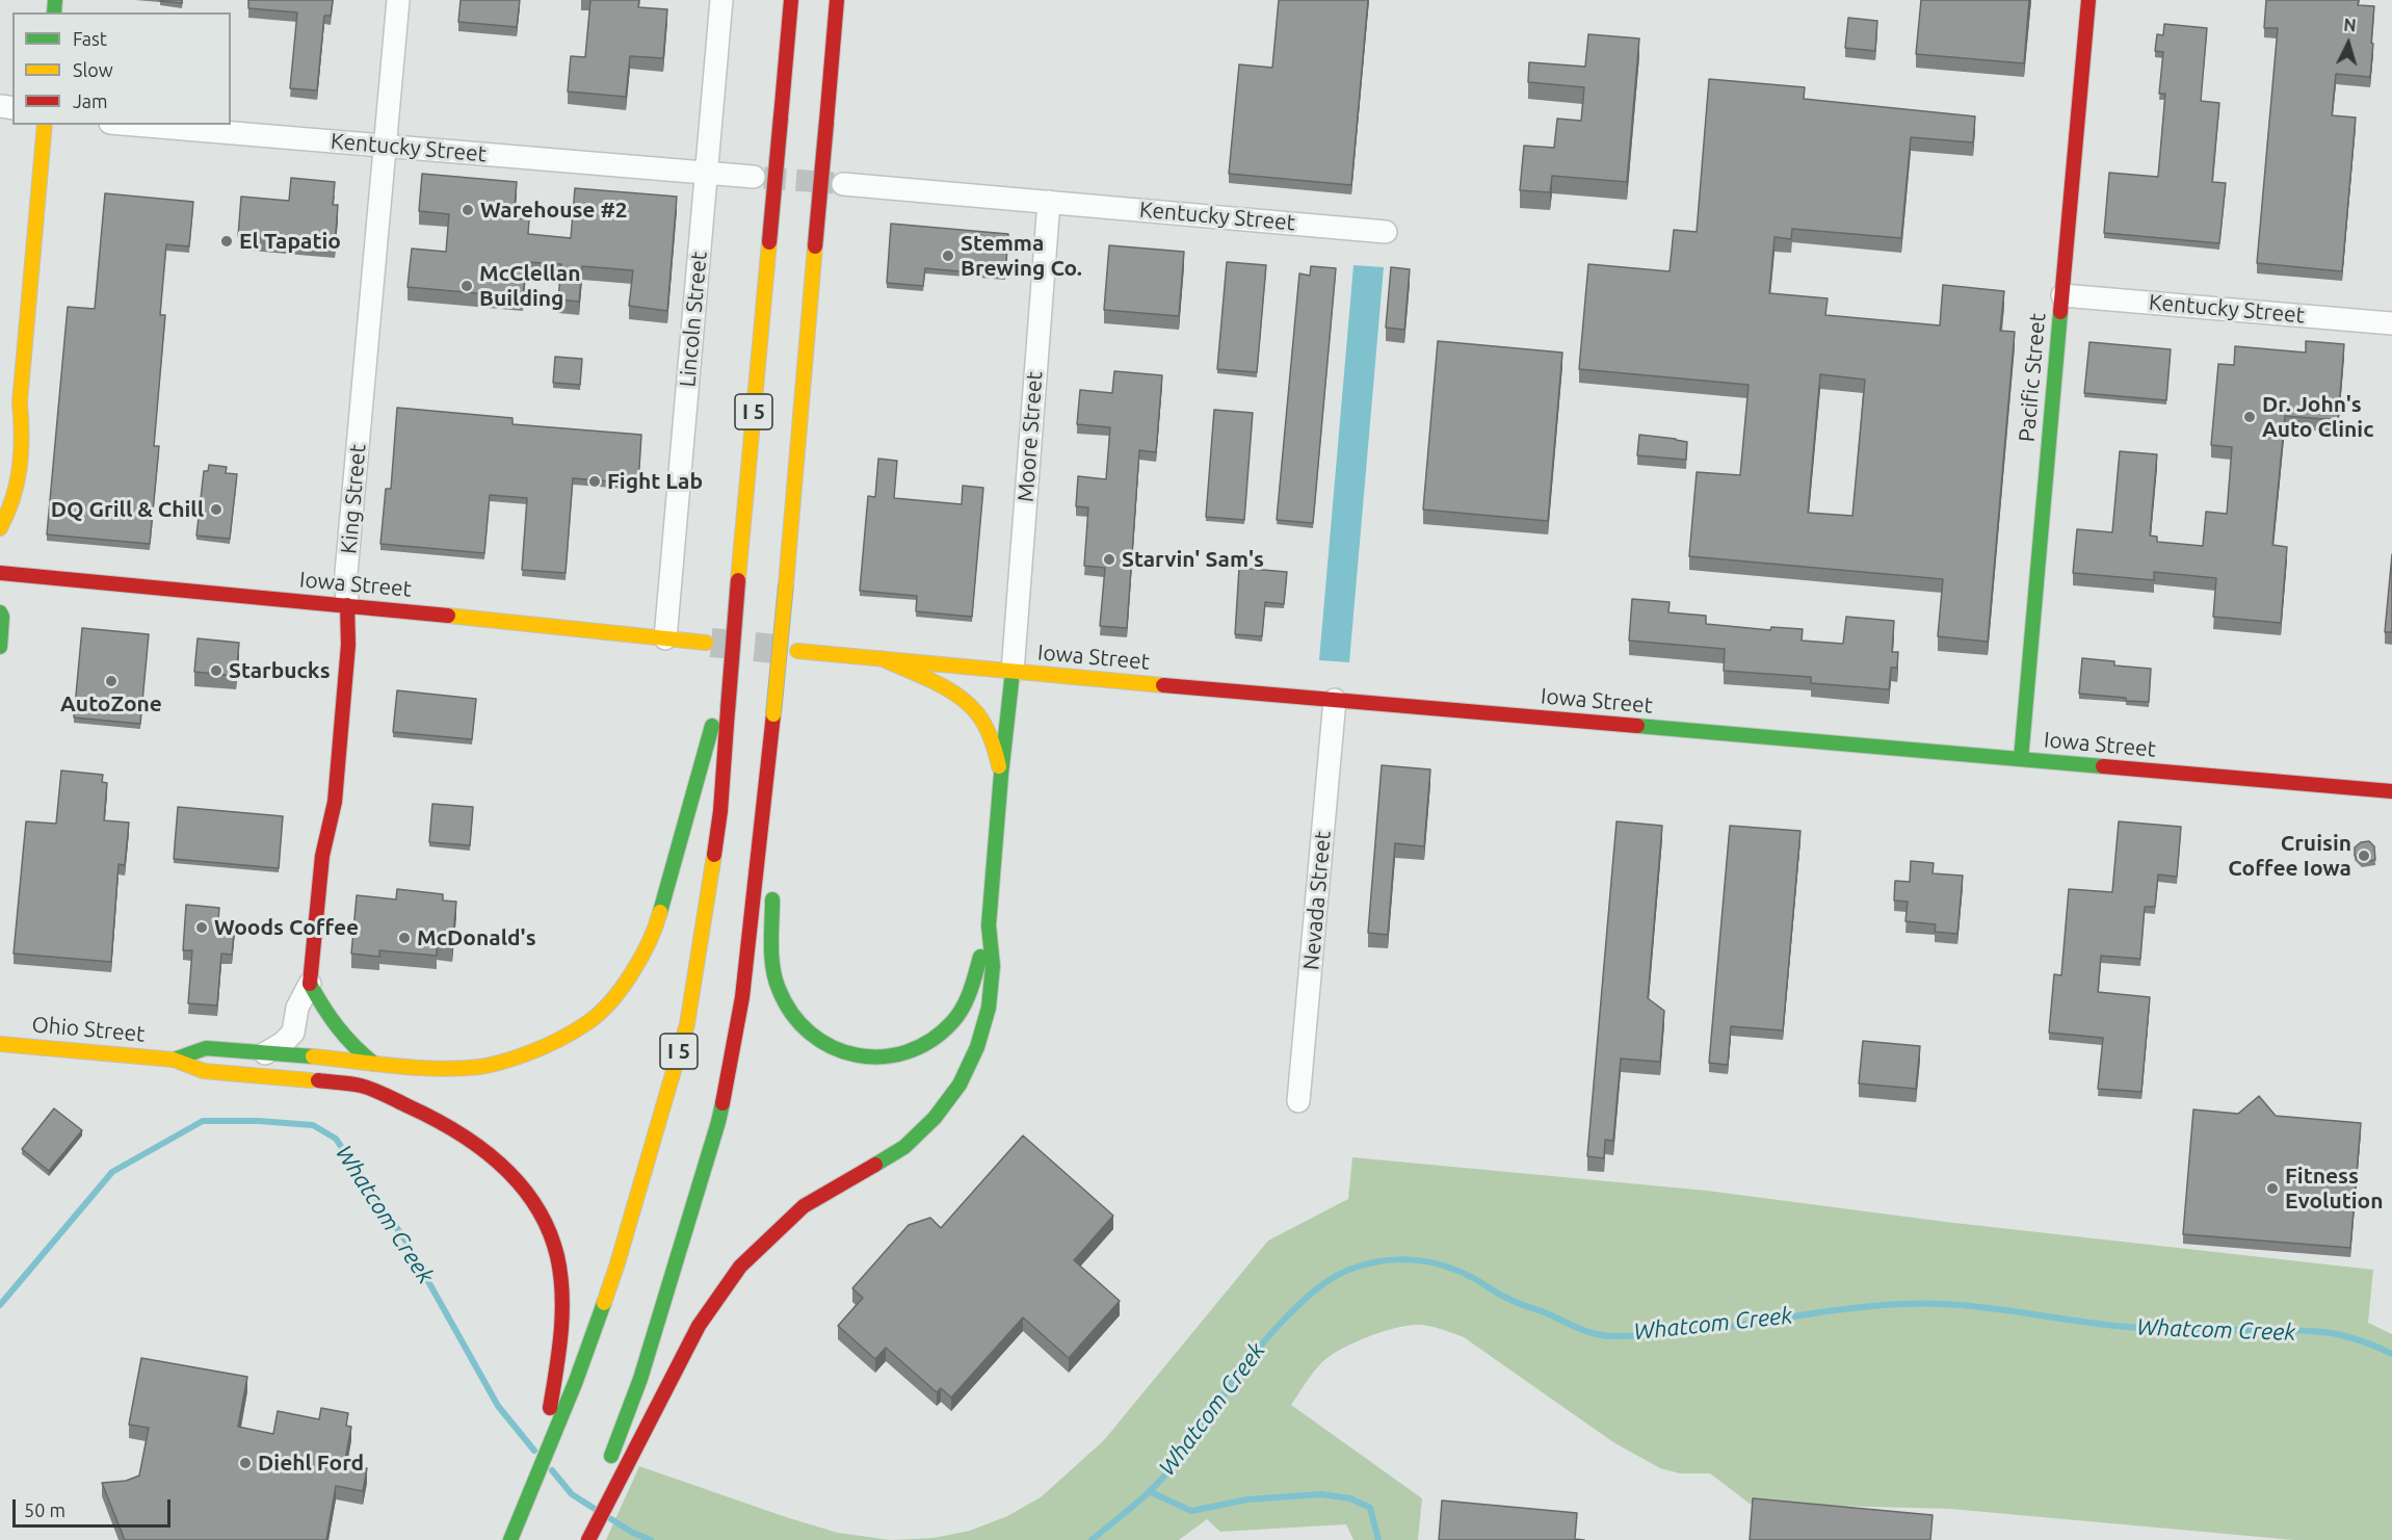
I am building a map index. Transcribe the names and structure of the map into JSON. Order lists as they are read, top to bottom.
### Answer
{
  "streets": {
    "main road": [
      "Pacific Street",
      "I 5",
      "King Street",
      "Iowa Street",
      "Ohio Street"
    ],
    "street": [
      "Kentucky Street",
      "Lincoln Street",
      "Moore Street",
      "Nevada Street"
    ]
  },
  "crossings": [
    ["Kentucky Street", "Lincoln Street"],
    ["Kentucky Street", "Pacific Street"],
    ["Kentucky Street", "Moore Street"],
    ["Kentucky Street", "King Street"],
    ["Lincoln Street", "Iowa Street"],
    ["Pacific Street", "Iowa Street"],
    ["I 5", "Ohio Street"],
    ["Moore Street", "Iowa Street"],
    ["King Street", "Iowa Street"],
    ["King Street", "Ohio Street"],
    ["Iowa Street", "Nevada Street"]
  ],
  "water": ["Whatcom Creek"],
  "places": [
    "Warehouse #2",
    "El Tapatio",
    "Stemma Brewing Co.",
    "McClellan Building",
    "Dr. John's Auto Clinic",
    "Fight Lab",
    "DQ Grill & Chill",
    "Starvin' Sam's",
    "Starbucks",
    "AutoZone",
    "Cruisin Coffee Iowa",
    "Woods Coffee",
    "McDonald's",
    "Fitness Evolution",
    "Diehl Ford"
  ],
  "legend": ["Fast", "Slow", "Jam"],
  "scale_bar": "50 m",
  "north": "top"
}
